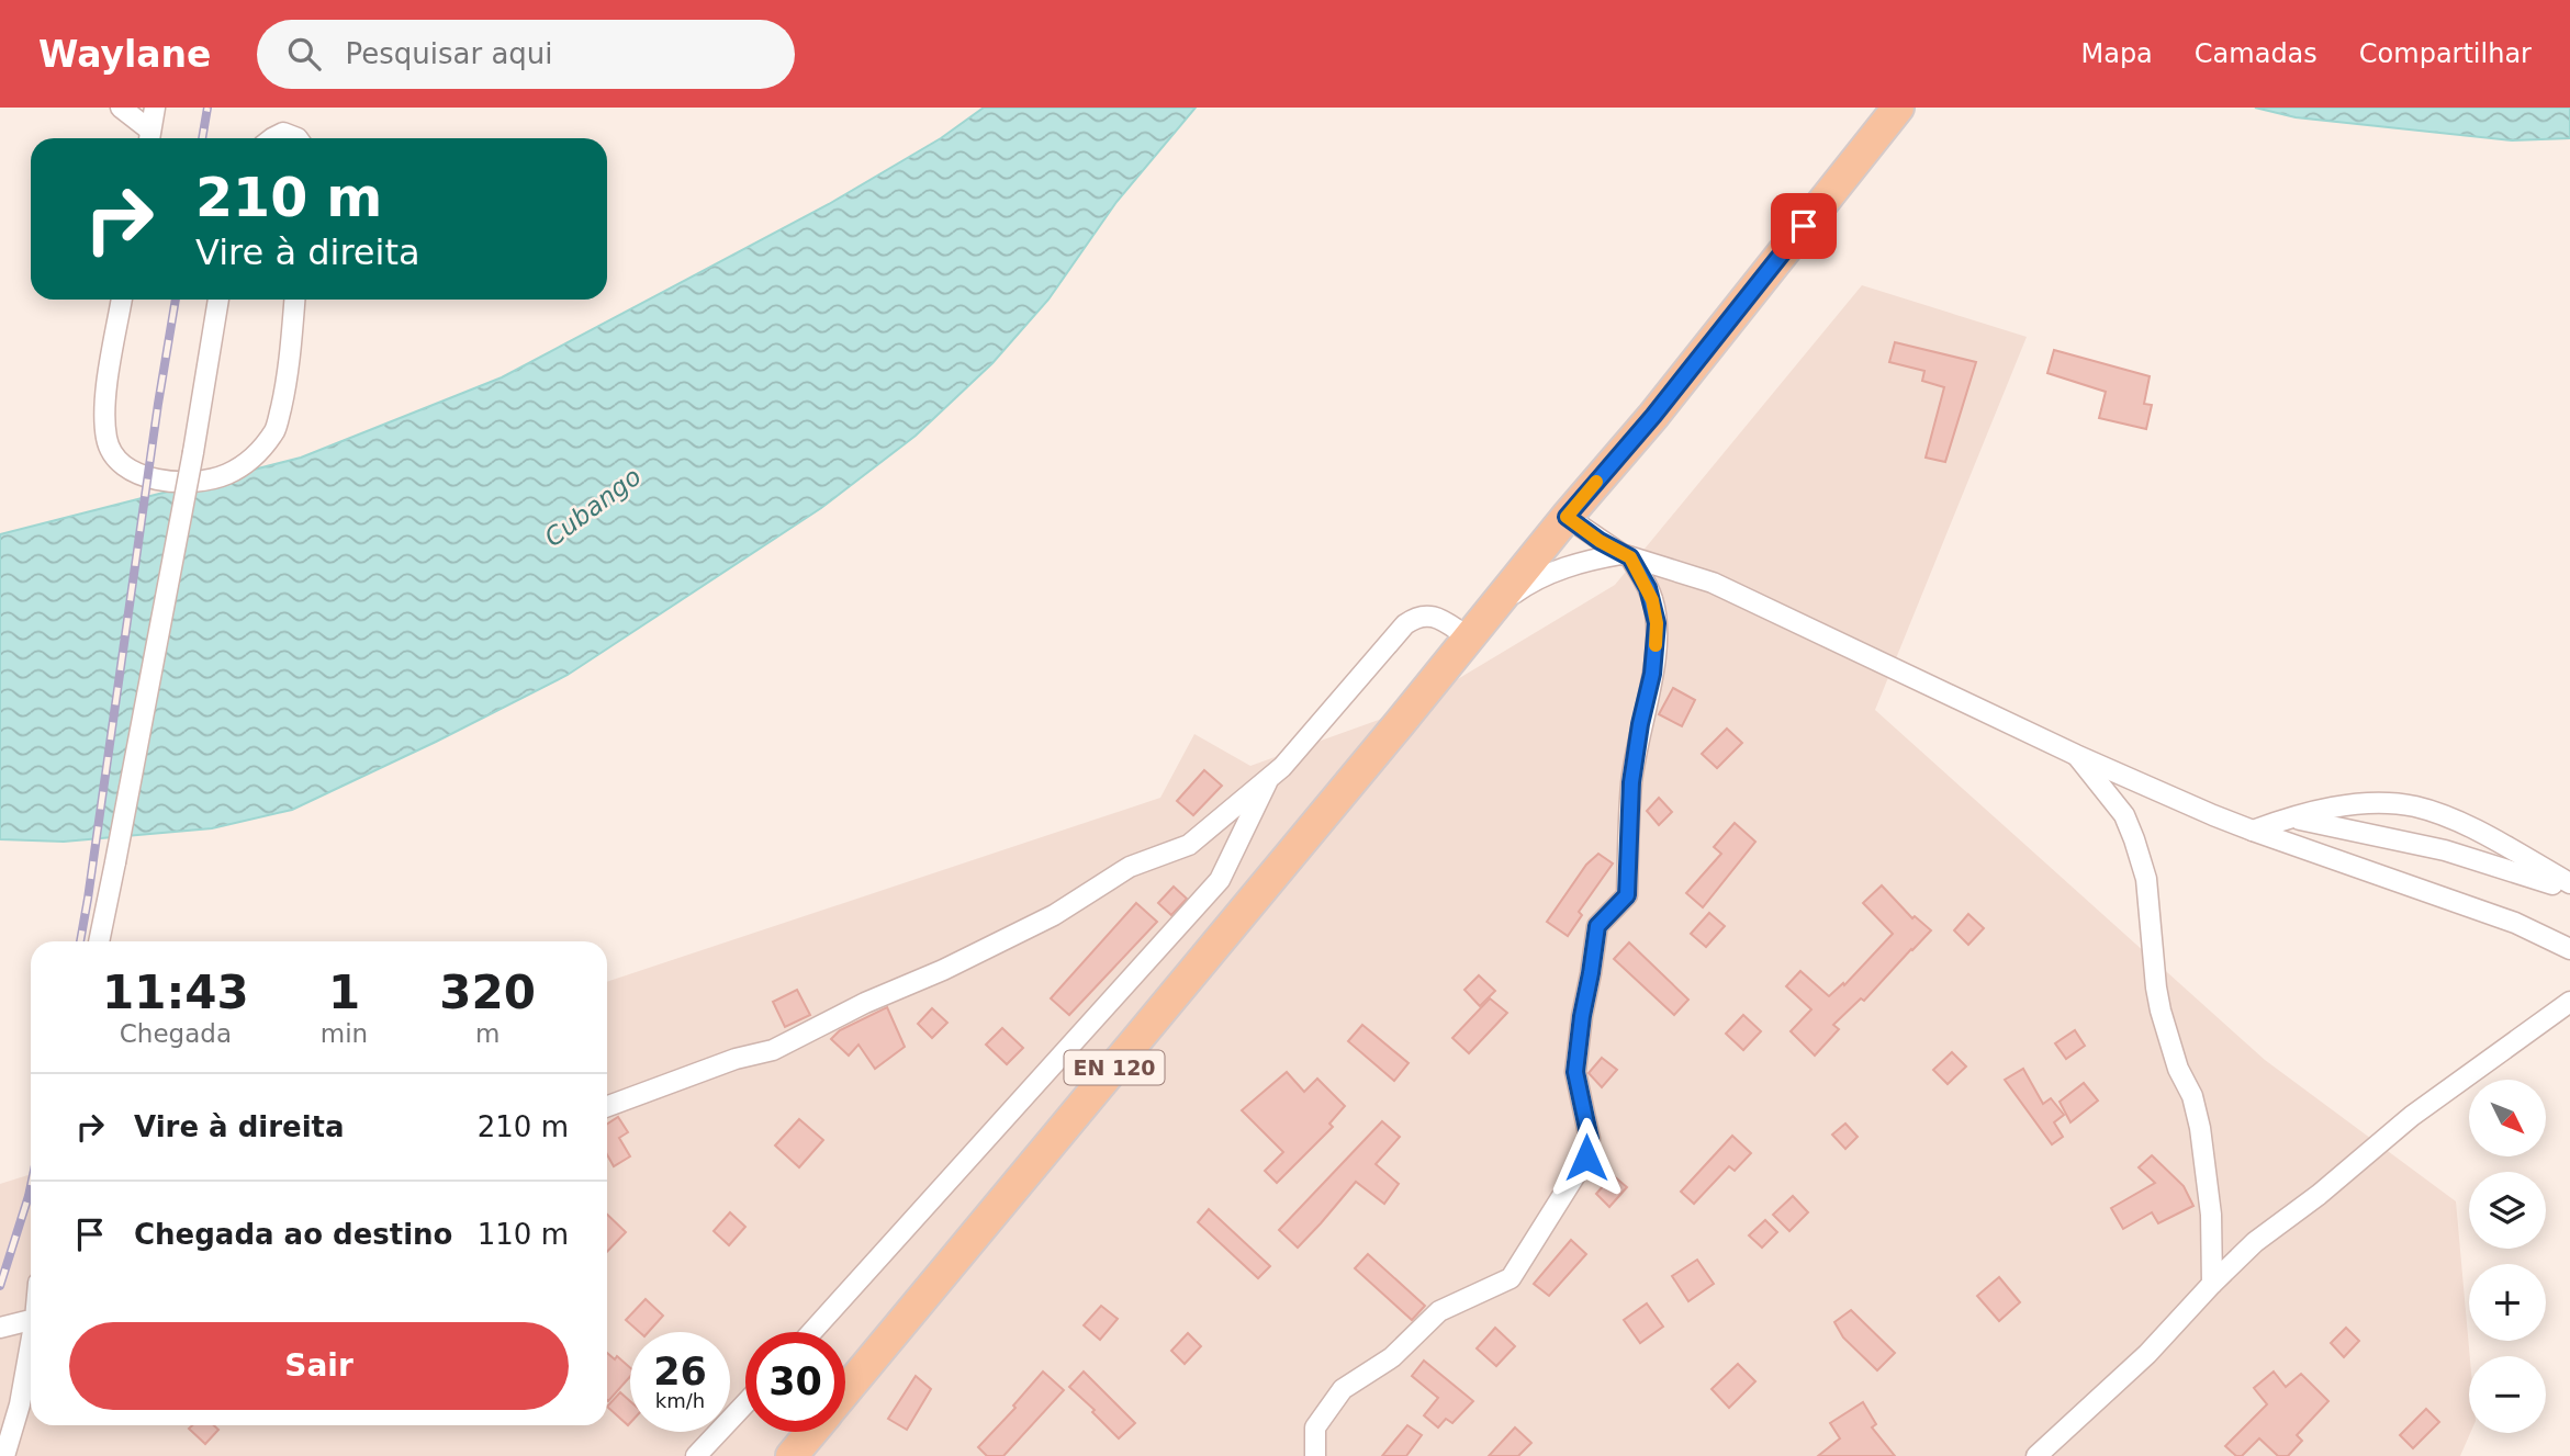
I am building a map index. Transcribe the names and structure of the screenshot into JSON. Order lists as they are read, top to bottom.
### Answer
{
  "streets": {
    "main road": ["EN 120"]
  },
  "water": ["Cubango"],
  "north": "bottom right",
  "page": {
    "header": "Waylane",
    "search": "Pesquisar aqui",
    "nav": ["Mapa", "Camadas", "Compartilhar"],
    "turn": ["210 m", "Vire à direita"],
    "eta": [
      "11:43",
      "Chegada",
      "1",
      "min",
      "320",
      "m"
    ],
    "list": [
      {
        "name": "Vire à direita",
        "value": "210 m"
      },
      {
        "name": "Chegada ao destino",
        "value": "110 m"
      }
    ],
    "map_buttons": ["+", "−"],
    "buttons": "Sair",
    "speed": "26 km/h",
    "limit": "30"
  }
}
